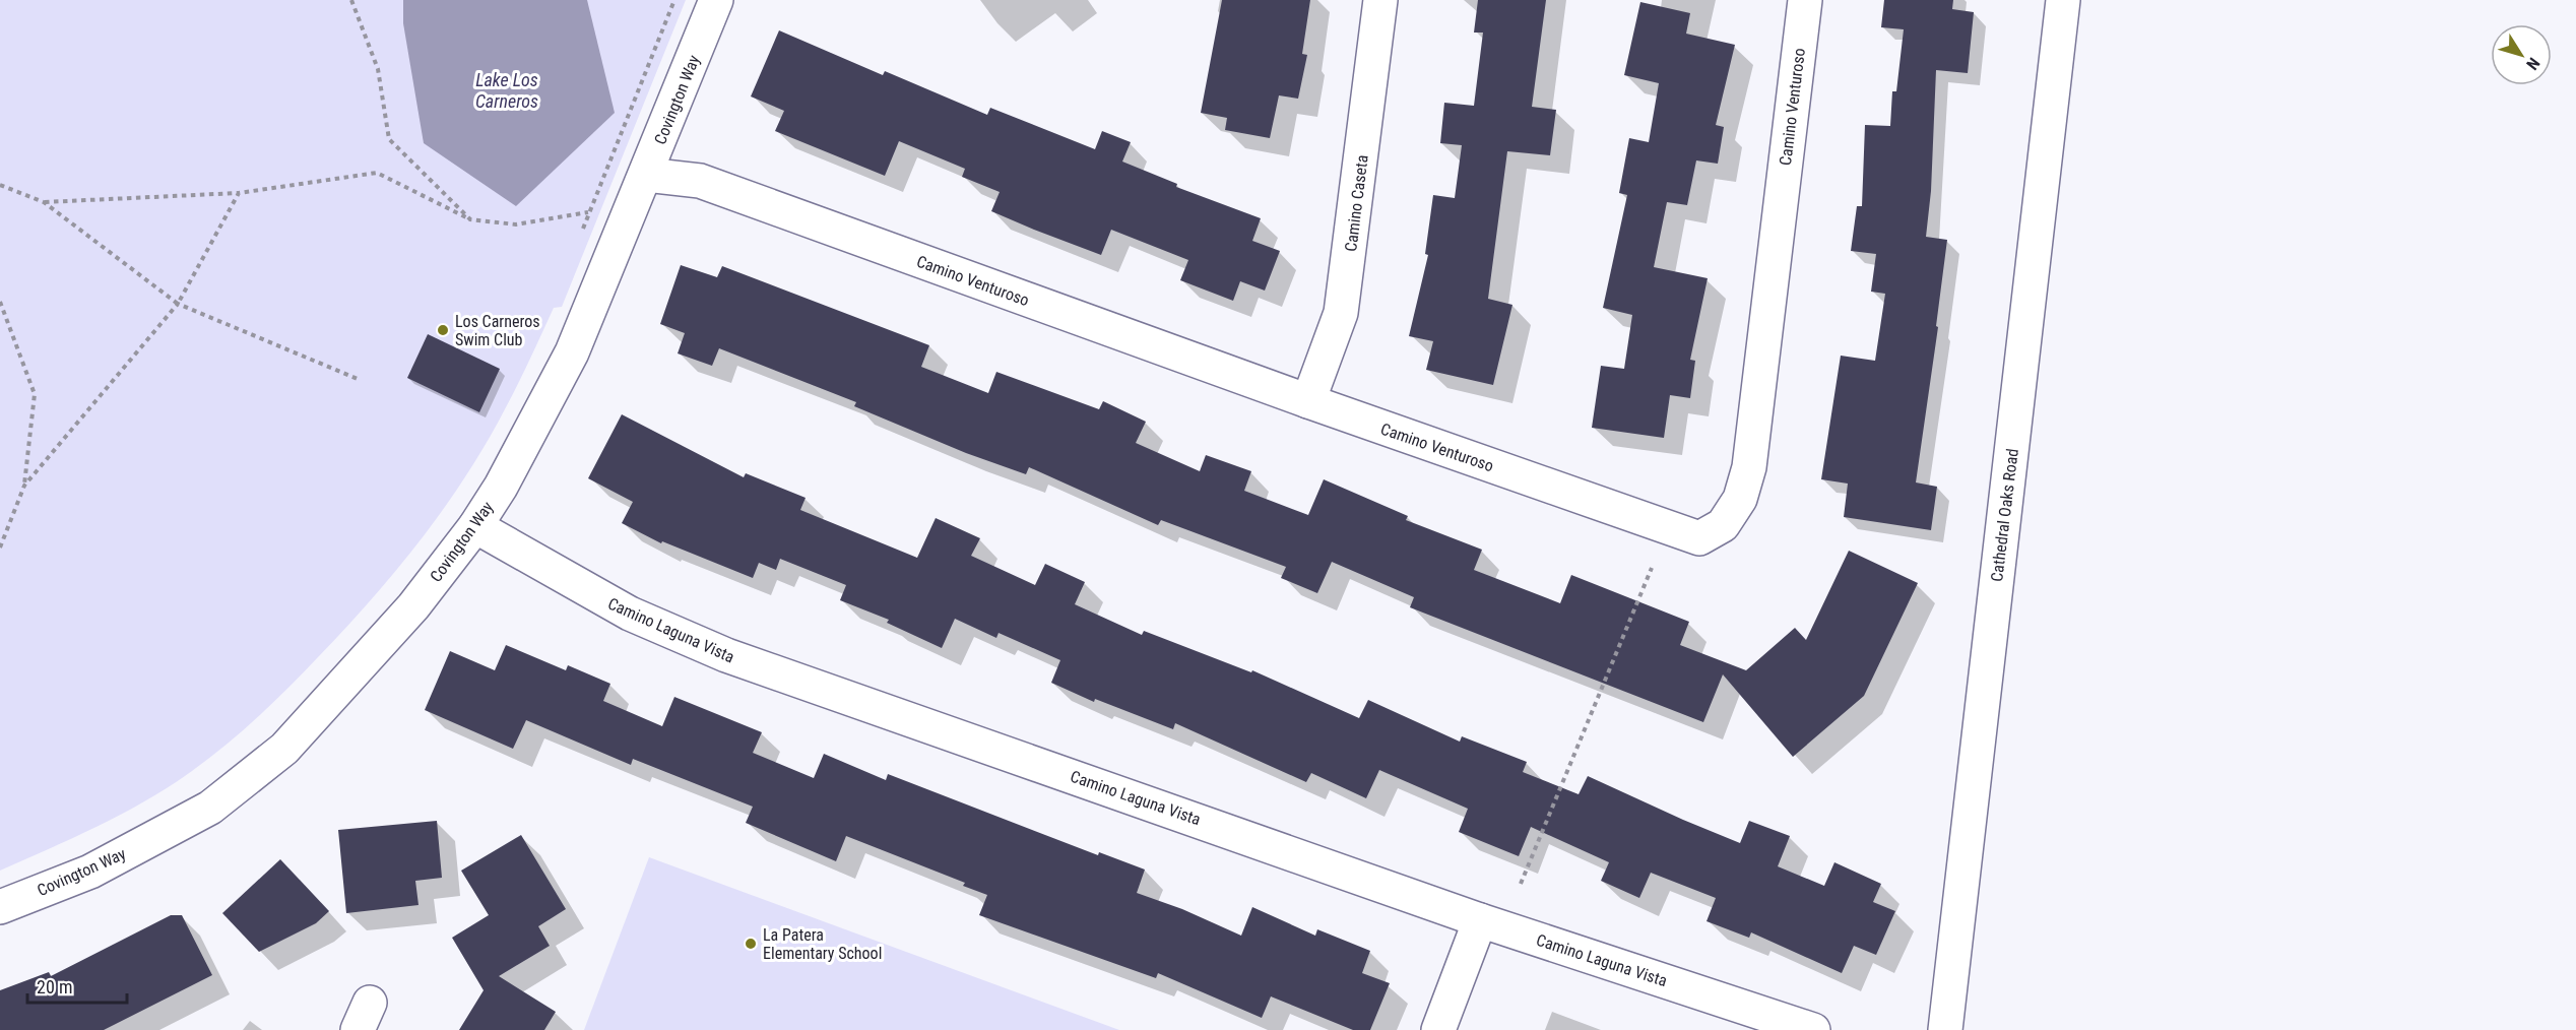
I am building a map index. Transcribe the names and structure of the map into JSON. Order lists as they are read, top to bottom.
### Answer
{
  "streets": {
    "street": [
      "Covington Way",
      "Camino Venturoso",
      "Camino Caseta",
      "Cathedral Oaks Road",
      "Camino Laguna Vista"
    ]
  },
  "crossings": [
    ["Covington Way", "Camino Venturoso"],
    ["Covington Way", "Camino Laguna Vista"],
    ["Camino Venturoso", "Camino Caseta"]
  ],
  "water": ["Lake Los Carneros"],
  "places": ["Los Carneros Swim Club", "La Patera Elementary School"],
  "scale_bar": "20 m",
  "north": "bottom right"
}
